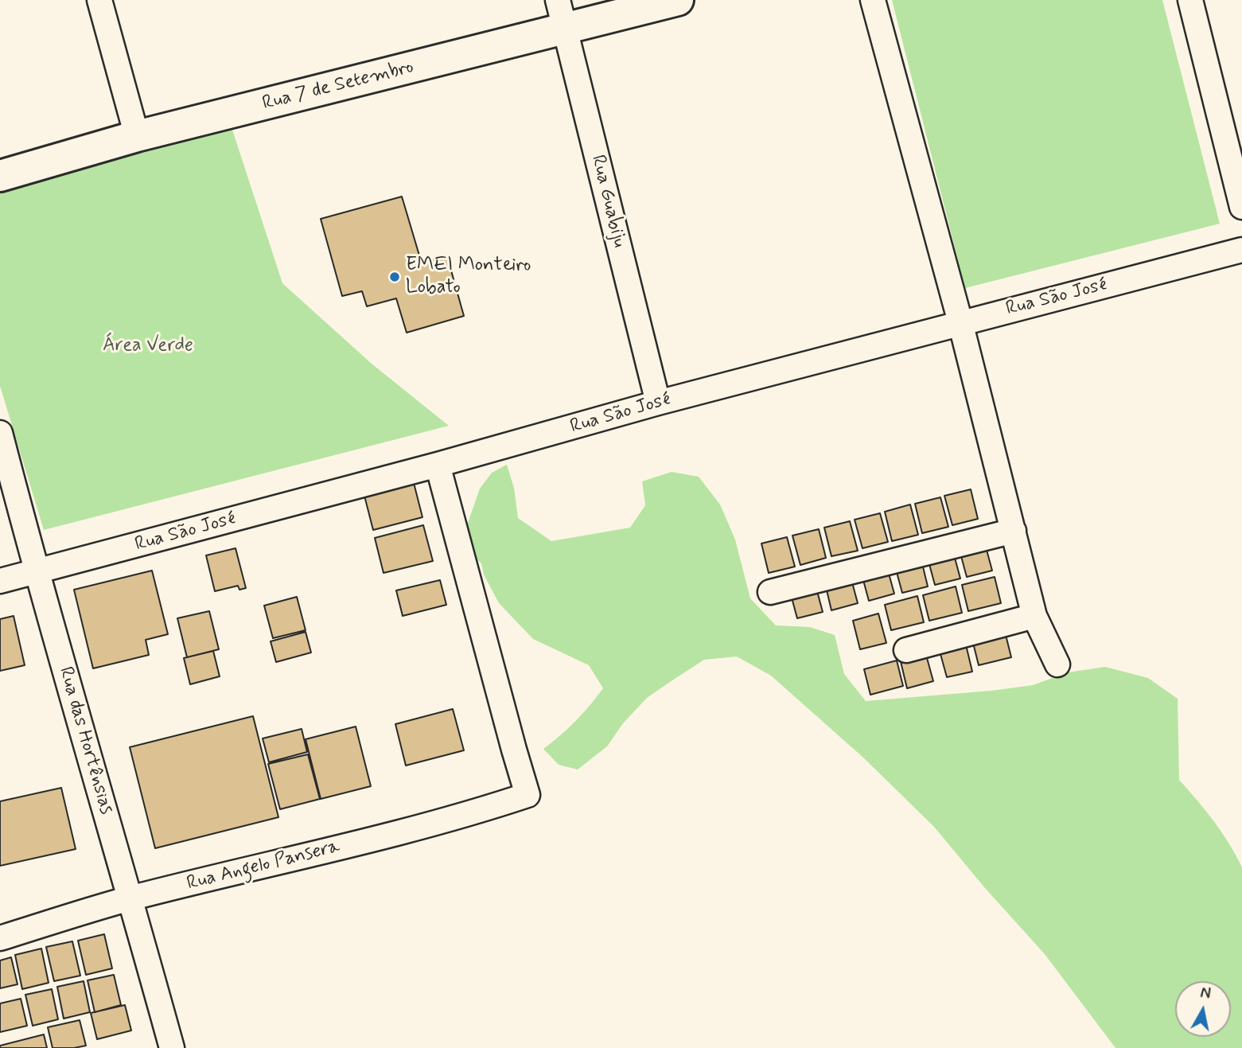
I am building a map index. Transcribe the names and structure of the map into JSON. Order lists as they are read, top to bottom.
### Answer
{
  "streets": {
    "street": [
      "Rua 7 de Setembro",
      "Rua Guabiju",
      "Rua São José",
      "Rua das Hortênsias",
      "Rua Angelo Pansera"
    ]
  },
  "crossings": [
    ["Rua 7 de Setembro", "Rua Guabiju"],
    ["Rua Guabiju", "Rua São José"],
    ["Rua São José", "Rua das Hortênsias"],
    ["Rua São José", "Rua Angelo Pansera"],
    ["Rua das Hortênsias", "Rua Angelo Pansera"]
  ],
  "parks": ["Área Verde"],
  "places": ["EMEI Monteiro Lobato"],
  "north": "top"
}
